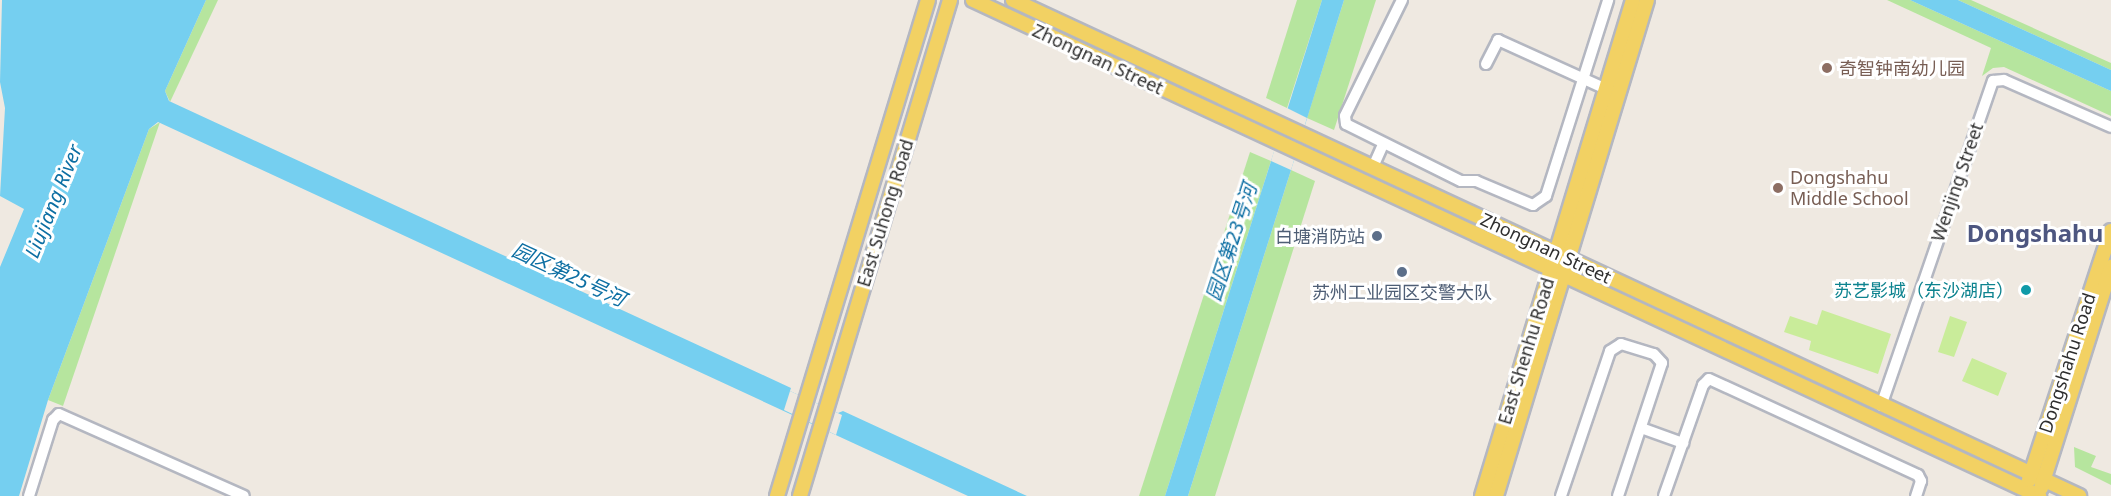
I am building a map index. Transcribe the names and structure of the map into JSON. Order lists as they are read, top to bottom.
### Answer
{
  "streets": {
    "main road": [
      "Zhongnan Street",
      "East Suhong Road",
      "East Shenhu Road",
      "Dongshahu Road"
    ],
    "street": ["Wenjing Street"]
  },
  "crossings": [
    ["Zhongnan Street", "Wenjing Street"],
    ["Zhongnan Street", "East Shenhu Road"],
    ["Zhongnan Street", "Dongshahu Road"]
  ],
  "districts": ["Dongshahu"],
  "water": ["Liujiang River", "园区第23号河", "园区第25号河"],
  "places": [
    "奇智钟南幼儿园",
    "Dongshahu Middle School",
    "白塘消防站",
    "苏州工业园区交警大队",
    "苏艺影城（东沙湖店）"
  ]
}
